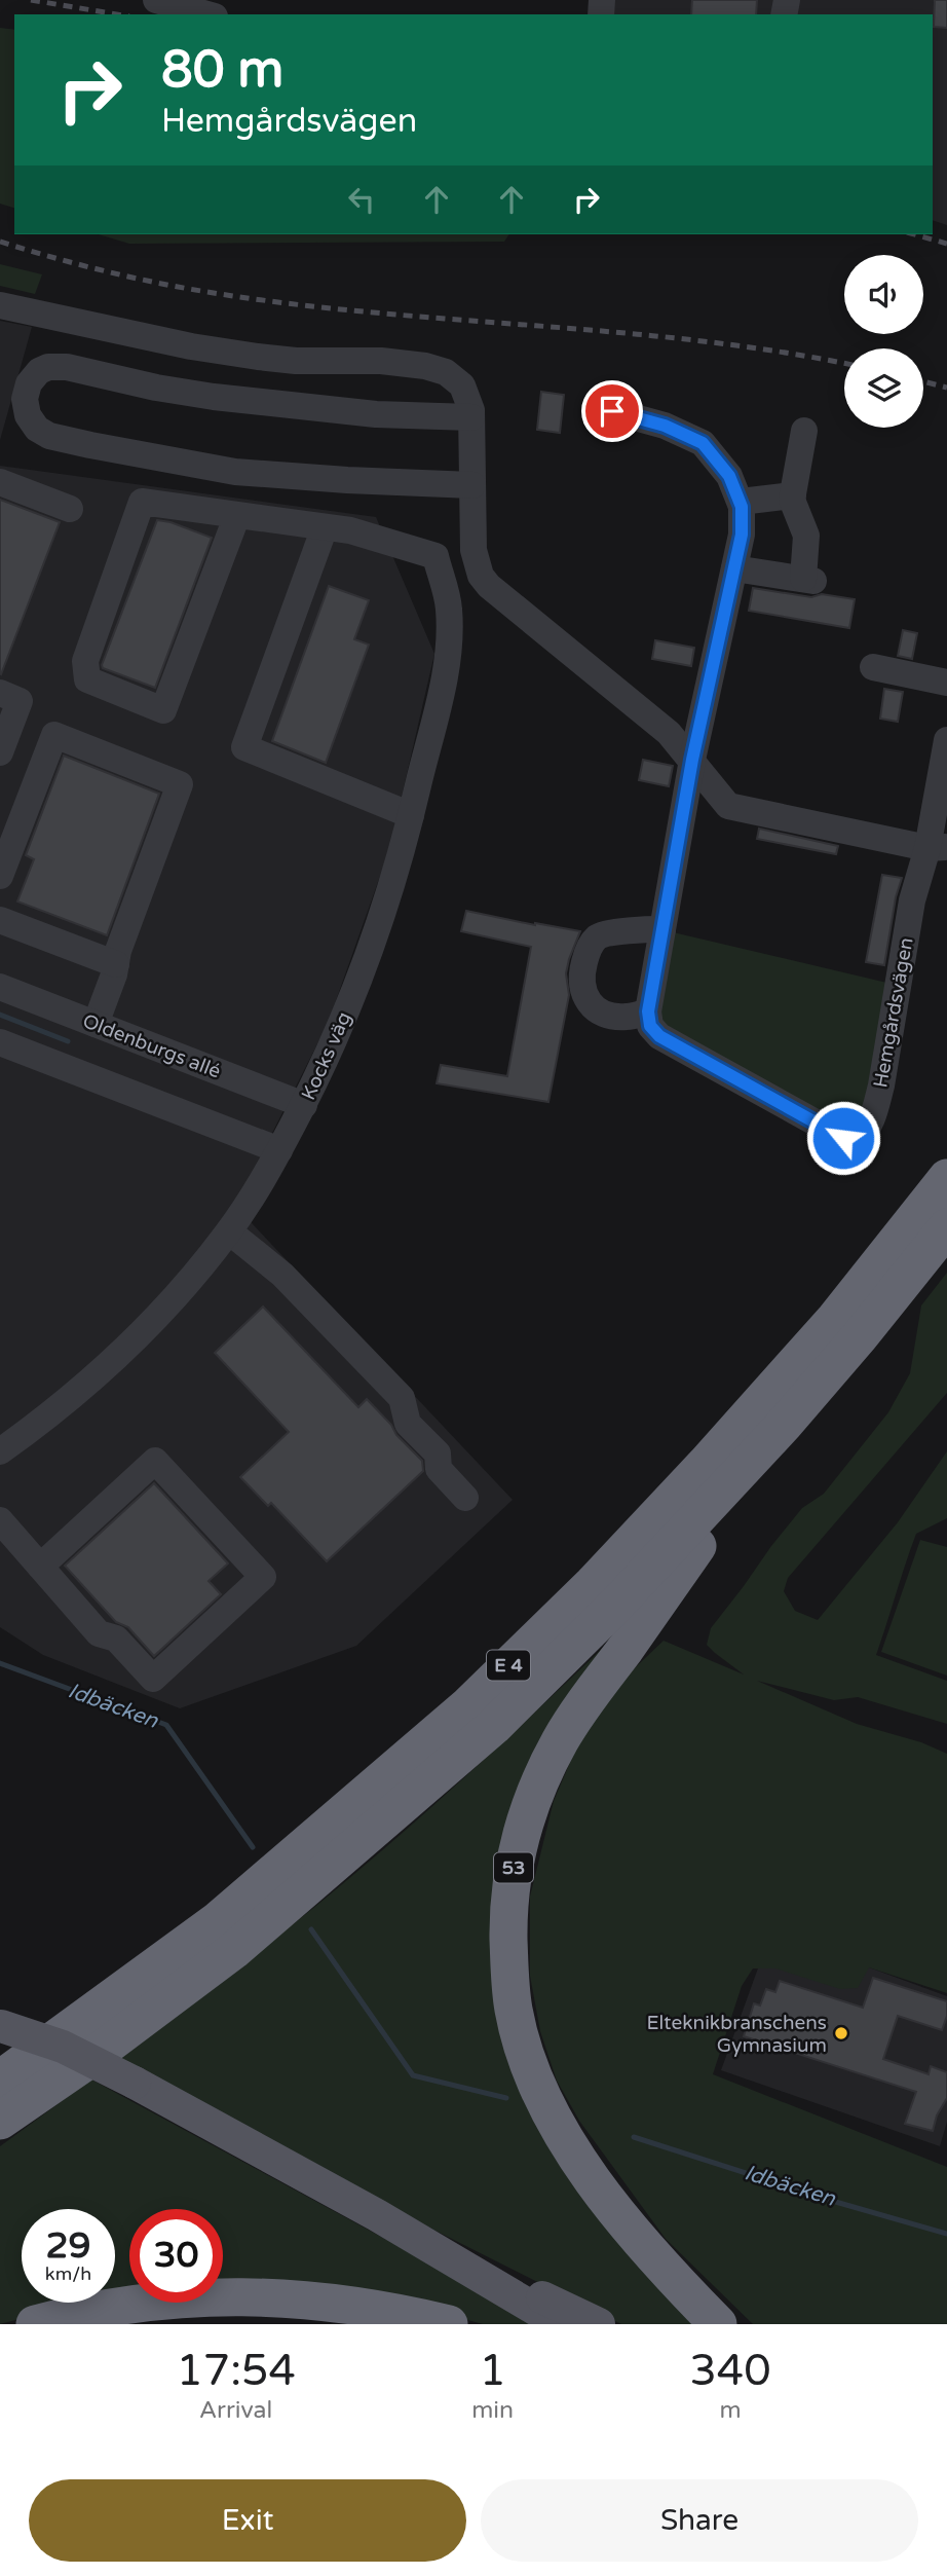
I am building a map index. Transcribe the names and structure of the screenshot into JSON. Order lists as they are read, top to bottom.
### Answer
{
  "streets": {
    "highway": ["E 4", "53"],
    "street": ["Hemgårdsvägen", "Oldenburgs allé", "Kocks väg"]
  },
  "crossings": [
    ["Oldenburgs allé", "Kocks väg"],
    ["E 4", "53"]
  ],
  "water": ["Idbäcken"],
  "places": ["Elteknikbranschens Gymnasium"],
  "page": {
    "turn": ["80 m", "Hemgårdsvägen"],
    "speed": "29 km/h",
    "limit": "30",
    "eta": [
      "17:54",
      "Arrival",
      "1",
      "min",
      "340",
      "m"
    ],
    "buttons": ["Exit", "Share"]
  }
}
